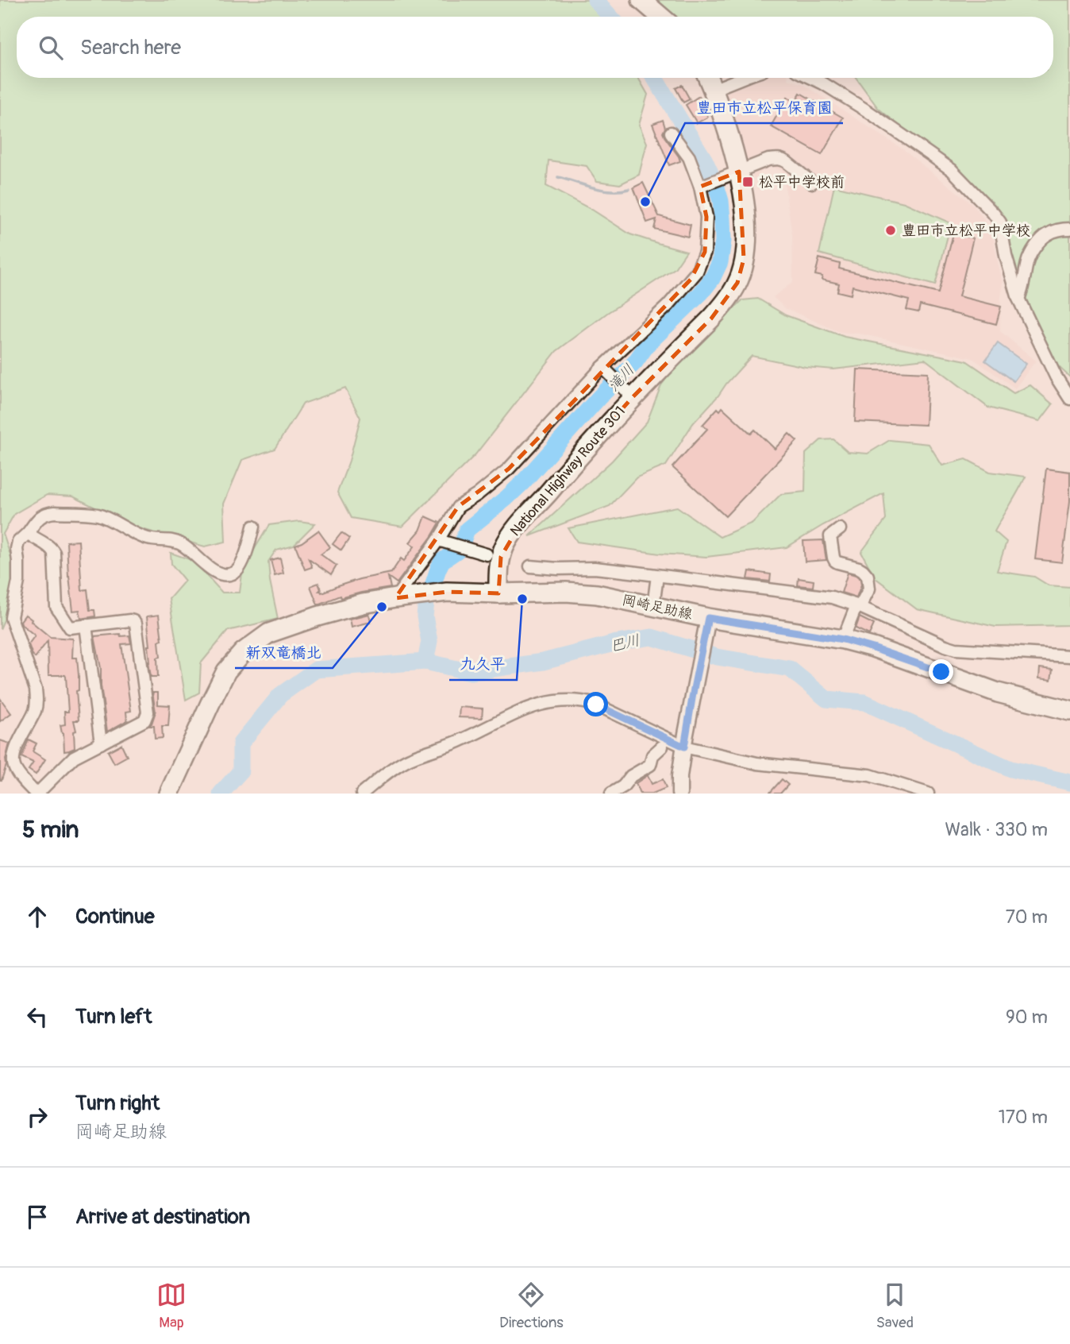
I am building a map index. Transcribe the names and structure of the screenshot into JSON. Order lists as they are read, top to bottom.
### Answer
{
  "streets": {
    "main road": ["National Highway Route 301", "岡崎足助線"]
  },
  "crossings": [
    ["National Highway Route 301", "岡崎足助線"]
  ],
  "water": ["滝川", "巴川"],
  "places": {
    "transit": ["松平中学校前"],
    "other": [
      "豊田市立松平保育園",
      "豊田市立松平中学校",
      "九久平",
      "新双竜橋北"
    ]
  },
  "page": {
    "search": "Search here",
    "heading": ["5 min", "Walk · 330 m"],
    "list": [
      ["Continue", "70 m"],
      ["Turn left", "90 m"],
      ["Turn right", "岡崎足助線", "170 m"],
      "Arrive at destination"
    ],
    "nav": ["Map", "Directions", "Saved"]
  }
}
